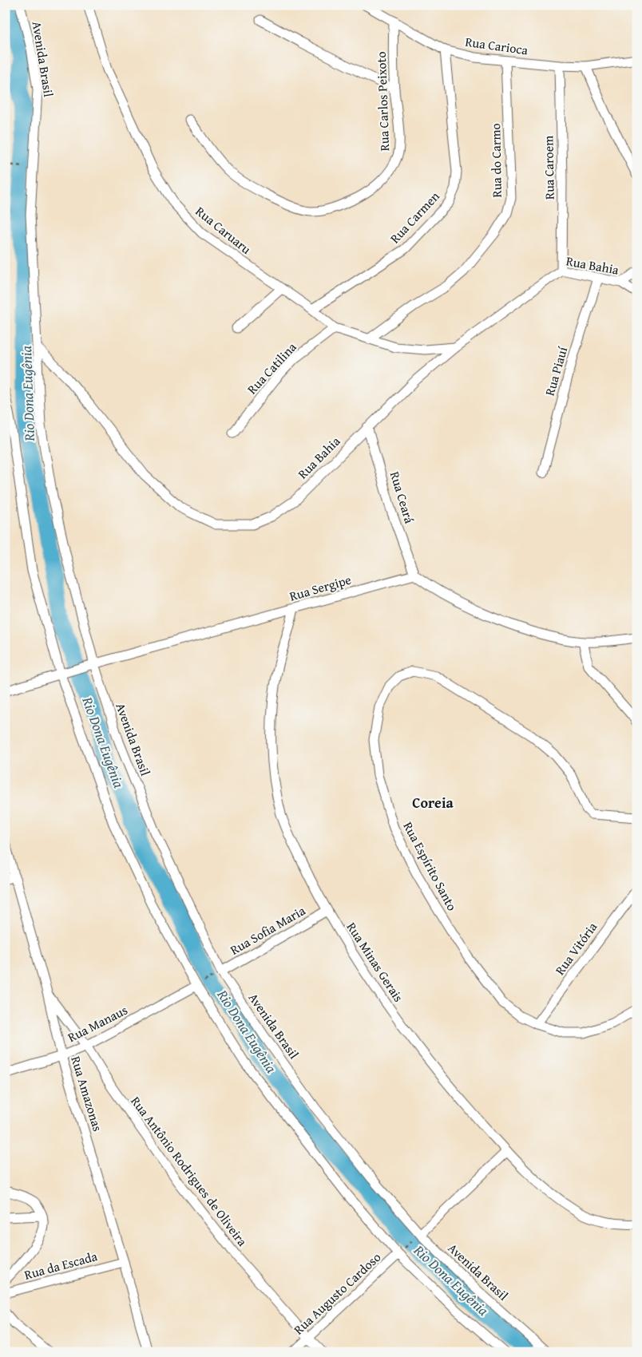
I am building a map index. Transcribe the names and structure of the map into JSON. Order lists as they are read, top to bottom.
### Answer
{
  "streets": {
    "street": [
      "Rua Carioca",
      "Avenida Brasil",
      "Rua Carlos Peixoto",
      "Rua do Carmo",
      "Rua Caroem",
      "Rua Carmen",
      "Rua Caruaru",
      "Rua Bahia",
      "Rua Catilina",
      "Rua Piauí",
      "Rua Ceará",
      "Rua Sergipe",
      "Rua Espírito Santo",
      "Rua Sofia Maria",
      "Rua Vitória",
      "Rua Minas Gerais",
      "Rua Manaus",
      "Rua Amazonas",
      "Rua Antônio Rodrigues de Oliveira",
      "Rua da Escada",
      "Rua Augusto Cardoso"
    ]
  },
  "crossings": [
    ["Rua Carioca", "Rua Carlos Peixoto"],
    ["Rua Carioca", "Rua do Carmo"],
    ["Rua Carioca", "Rua Caroem"],
    ["Rua Carioca", "Rua Carmen"],
    ["Avenida Brasil", "Rua Bahia"],
    ["Avenida Brasil", "Rua Sergipe"],
    ["Avenida Brasil", "Rua Sofia Maria"],
    ["Rua do Carmo", "Rua Caruaru"],
    ["Rua Caroem", "Rua Bahia"],
    ["Rua Carmen", "Rua Caruaru"],
    ["Rua Caruaru", "Rua Bahia"],
    ["Rua Caruaru", "Rua Catilina"],
    ["Rua Bahia", "Rua Piauí"],
    ["Rua Bahia", "Rua Ceará"],
    ["Rua Ceará", "Rua Sergipe"],
    ["Rua Sergipe", "Rua Minas Gerais"],
    ["Rua Espírito Santo", "Rua Vitória"],
    ["Rua Sofia Maria", "Rua Minas Gerais"],
    ["Rua Manaus", "Rua Amazonas"],
    ["Rua Manaus", "Rua Antônio Rodrigues de Oliveira"],
    ["Rua Amazonas", "Rua Antônio Rodrigues de Oliveira"],
    ["Rua Amazonas", "Rua da Escada"],
    ["Rua Antônio Rodrigues de Oliveira", "Rua Augusto Cardoso"]
  ],
  "districts": ["Coreia"],
  "water": ["Rio Dona Eugênia"]
}
